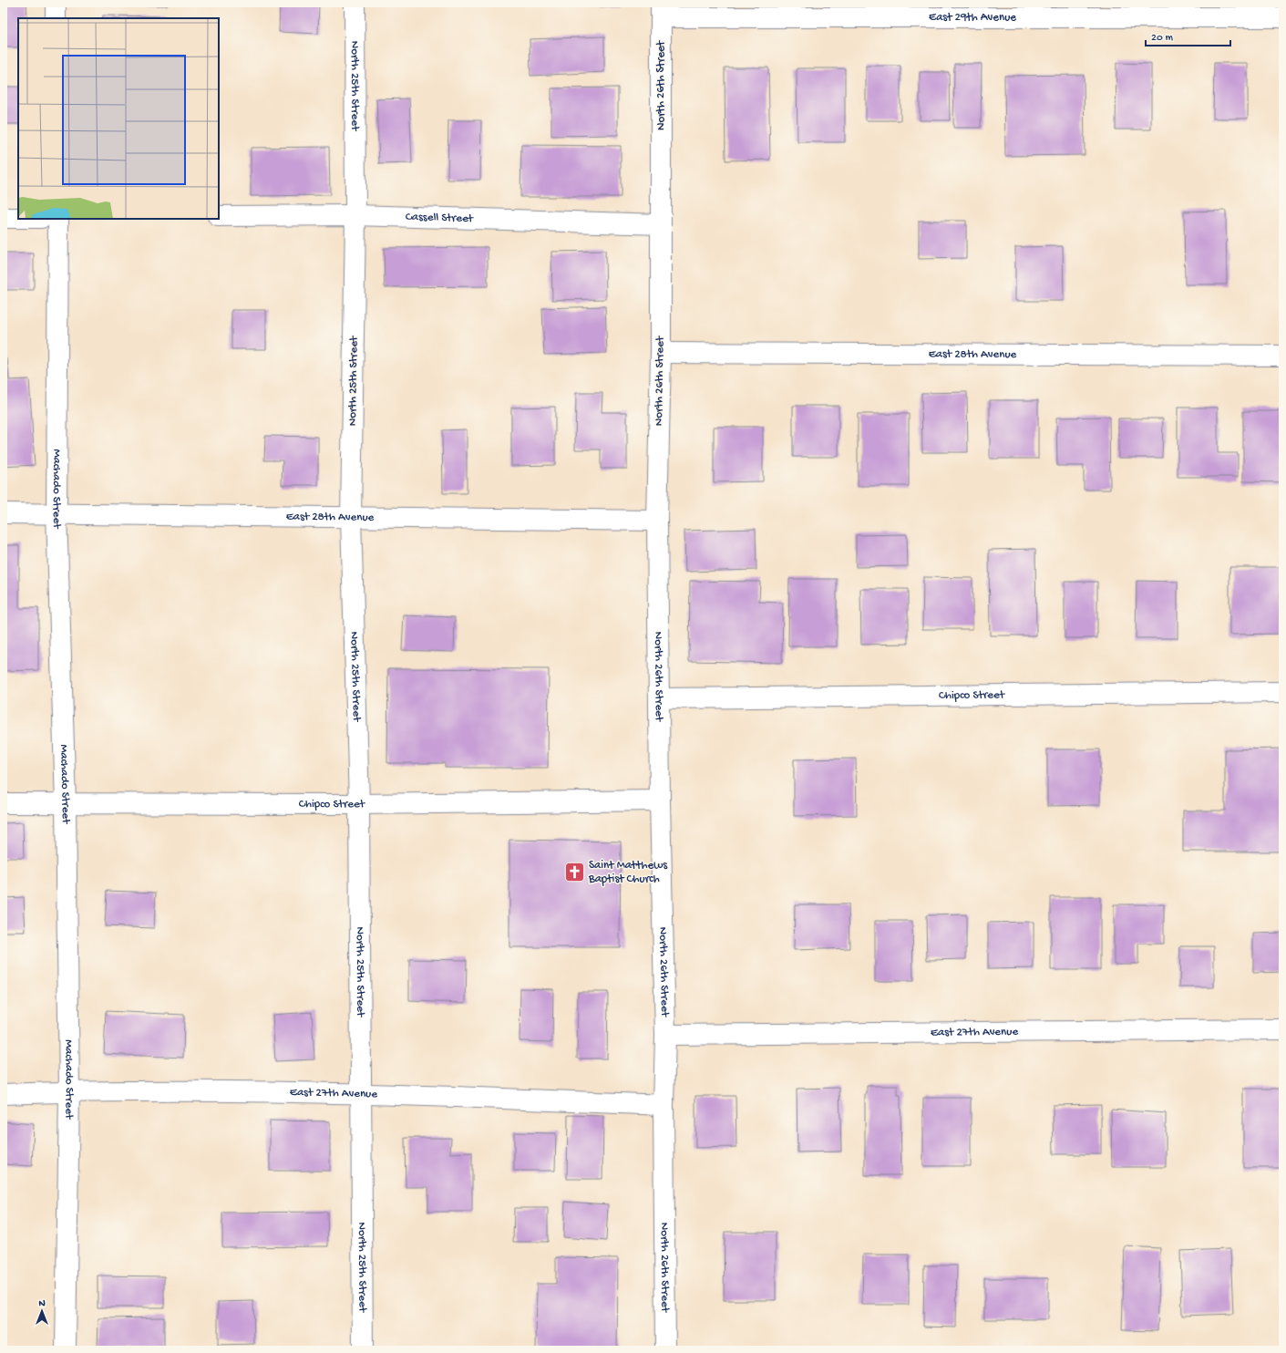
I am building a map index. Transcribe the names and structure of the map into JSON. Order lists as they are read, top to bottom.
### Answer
{
  "streets": {
    "street": [
      "East 29th Avenue",
      "North 25th Street",
      "North 26th Street",
      "Cassell Street",
      "East 28th Avenue",
      "Machado Street",
      "Chipco Street",
      "East 27th Avenue"
    ]
  },
  "crossings": [
    ["East 29th Avenue", "North 26th Street"],
    ["North 25th Street", "Cassell Street"],
    ["North 25th Street", "East 28th Avenue"],
    ["North 25th Street", "Chipco Street"],
    ["North 25th Street", "East 27th Avenue"],
    ["North 26th Street", "Cassell Street"],
    ["North 26th Street", "East 28th Avenue"],
    ["North 26th Street", "Chipco Street"],
    ["North 26th Street", "East 27th Avenue"],
    ["East 28th Avenue", "Machado Street"],
    ["Machado Street", "Chipco Street"],
    ["Machado Street", "East 27th Avenue"]
  ],
  "places": {
    "church": ["Saint Matthews Baptist Church"]
  },
  "scale_bar": "20 m",
  "north": "top"
}
